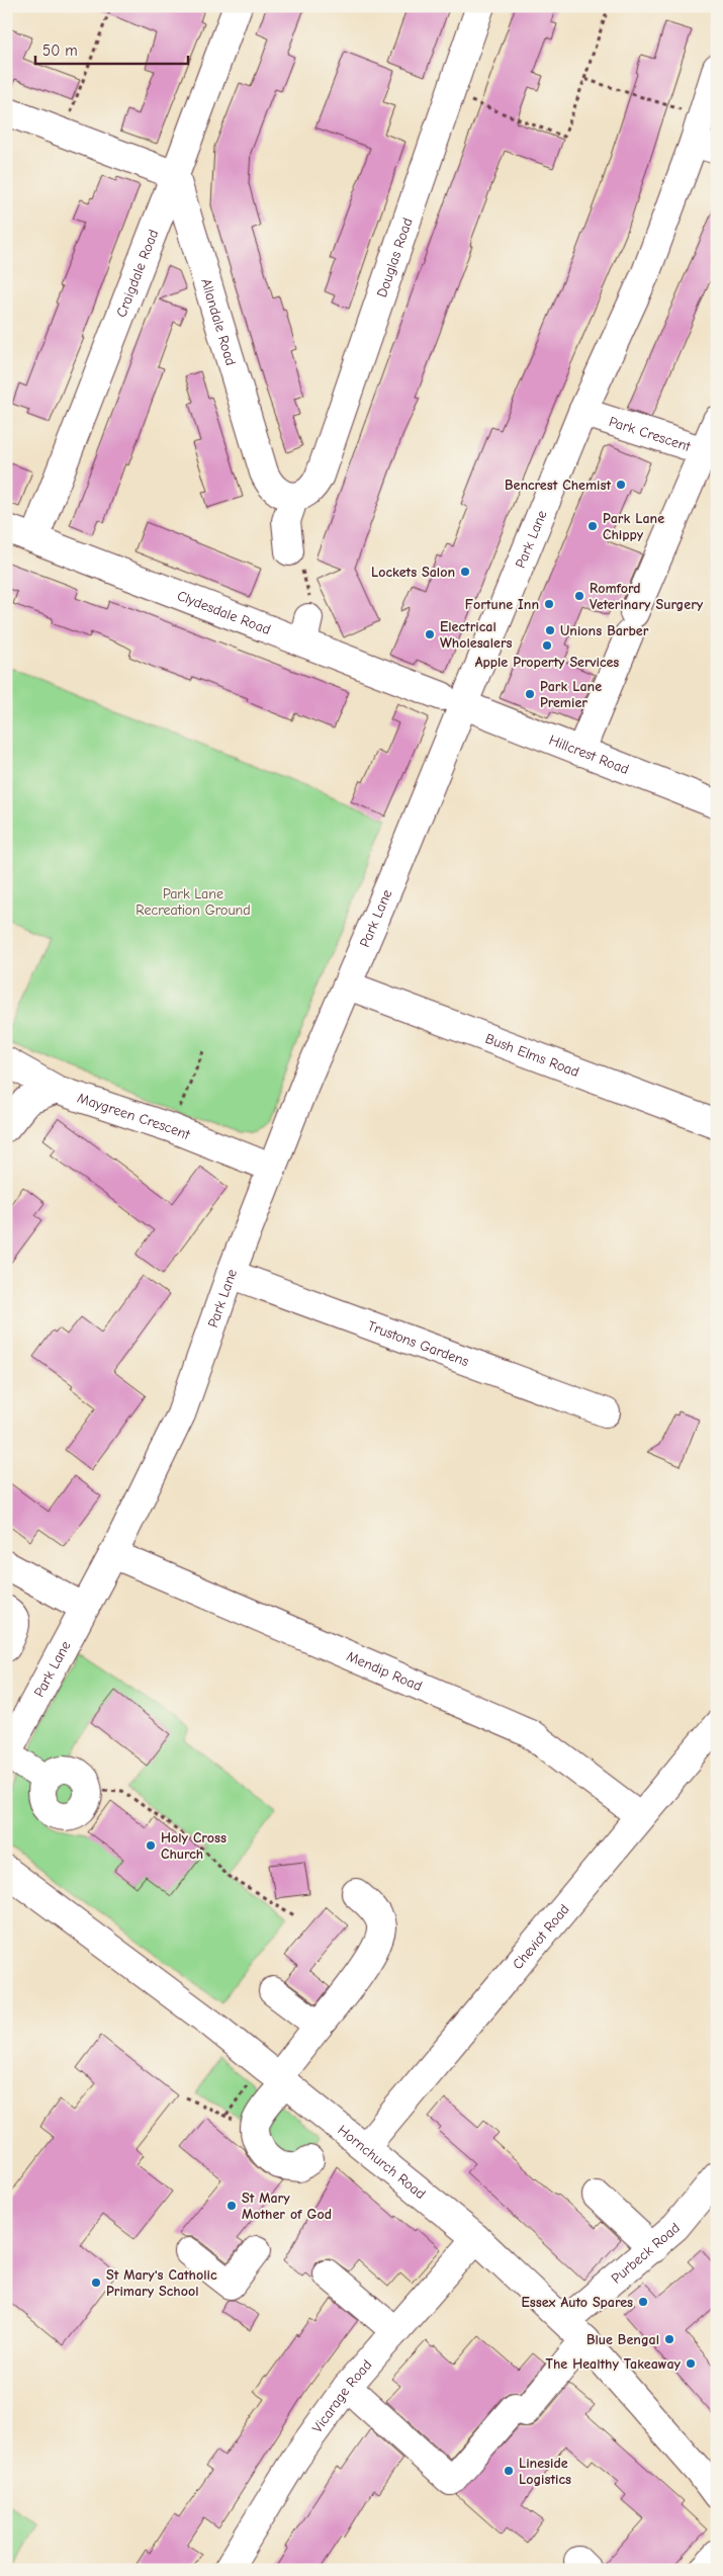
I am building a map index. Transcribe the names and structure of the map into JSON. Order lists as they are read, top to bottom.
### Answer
{
  "streets": {
    "street": [
      "Douglas Road",
      "Craigdale Road",
      "Allandale Road",
      "Park Crescent",
      "Park Lane",
      "Clydesdale Road",
      "Hillcrest Road",
      "Bush Elms Road",
      "Maygreen Crescent",
      "Trustons Gardens",
      "Mendip Road",
      "Cheviot Road",
      "Hornchurch Road",
      "Purbeck Road",
      "Vicarage Road"
    ]
  },
  "crossings": [
    ["Douglas Road", "Allandale Road"],
    ["Craigdale Road", "Allandale Road"],
    ["Craigdale Road", "Clydesdale Road"],
    ["Park Crescent", "Park Lane"],
    ["Park Lane", "Clydesdale Road"],
    ["Park Lane", "Hillcrest Road"],
    ["Park Lane", "Bush Elms Road"],
    ["Park Lane", "Maygreen Crescent"],
    ["Park Lane", "Trustons Gardens"],
    ["Park Lane", "Mendip Road"],
    ["Clydesdale Road", "Hillcrest Road"],
    ["Mendip Road", "Cheviot Road"],
    ["Cheviot Road", "Hornchurch Road"],
    ["Hornchurch Road", "Purbeck Road"],
    ["Hornchurch Road", "Vicarage Road"]
  ],
  "parks": ["Park Lane Recreation Ground"],
  "places": [
    "Bencrest Chemist",
    "Park Lane Chippy",
    "Lockets Salon",
    "Romford Veterinary Surgery",
    "Fortune Inn",
    "Unions Barber",
    "Electrical Wholesalers",
    "Apple Property Services",
    "Park Lane Premier",
    "Holy Cross Church",
    "St Mary Mother of God",
    "St Mary's Catholic Primary School",
    "Essex Auto Spares",
    "Blue Bengal",
    "The Healthy Takeaway",
    "Lineside Logistics"
  ],
  "scale_bar": "50 m"
}
